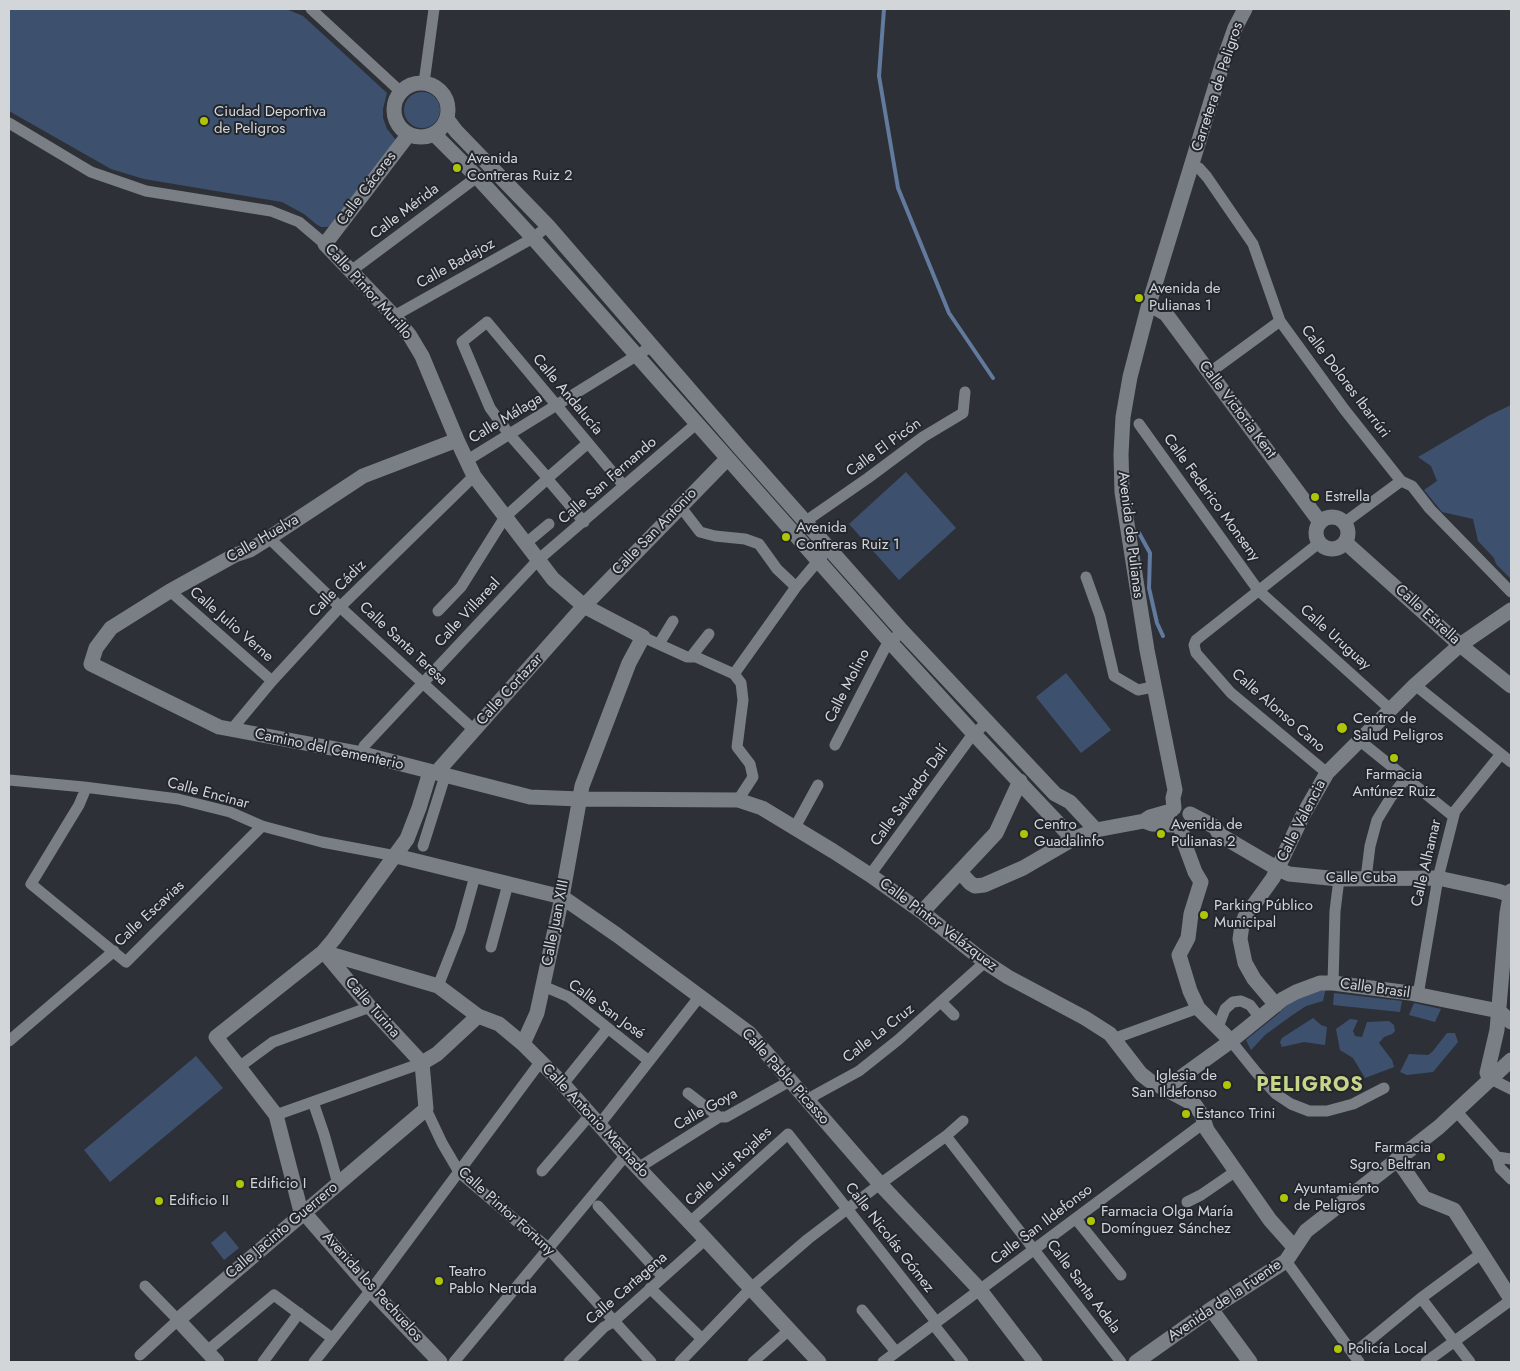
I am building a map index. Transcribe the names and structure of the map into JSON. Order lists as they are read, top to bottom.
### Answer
{
  "streets": {
    "street": [
      "Carretera de Peligros",
      "Calle Cáceres",
      "Calle Mérida",
      "Calle Badajoz",
      "Calle Pintor Murillo",
      "Calle Dolores Ibarrúri",
      "Calle Andalucía",
      "Calle Victoria Kent",
      "Calle Málaga",
      "Calle El Picón",
      "Calle San Fernando",
      "Calle Federico Monseny",
      "Calle San Antonio",
      "Avenida de Pulianas",
      "Calle Huelva",
      "Calle Cádiz",
      "Calle Villareal",
      "Calle Estrella",
      "Calle Julio Verne",
      "Calle Uruguay",
      "Calle Santa Teresa",
      "Calle Molino",
      "Calle Cortazar",
      "Calle Alonso Cano",
      "Camino del Cementerio",
      "Calle Encinar",
      "Calle Salvador Dalí",
      "Calle Valencia",
      "Calle Alhamar",
      "Calle Cuba",
      "Calle Escavias",
      "Calle Juan XIII",
      "Calle Pintor Velázquez",
      "Calle Brasil",
      "Calle Turina",
      "Calle San José",
      "Calle La Cruz",
      "Calle Pablo Picasso",
      "Calle Goya",
      "Calle Antonio Machado",
      "Calle Luis Rojales",
      "Calle Pintor Fortuny",
      "Calle San Ildefonso",
      "Calle Jacinto Guerrero",
      "Calle Nicolás Gómez",
      "Avenida los Pechuelos",
      "Calle Santa Adela",
      "Calle Cartagena",
      "Avenida de la Fuente"
    ]
  },
  "crossings": [
    ["Carretera de Peligros", "Calle Dolores Ibarrúri"],
    ["Carretera de Peligros", "Avenida de Pulianas"],
    ["Calle Cáceres", "Calle Pintor Murillo"],
    ["Calle Mérida", "Calle Pintor Murillo"],
    ["Calle Badajoz", "Calle Pintor Murillo"],
    ["Calle Pintor Murillo", "Calle Málaga"],
    ["Calle Pintor Murillo", "Calle San Fernando"],
    ["Calle Pintor Murillo", "Calle San Antonio"],
    ["Calle Pintor Murillo", "Calle Huelva"],
    ["Calle Pintor Murillo", "Calle Cádiz"],
    ["Calle Pintor Murillo", "Calle Villareal"],
    ["Calle Pintor Murillo", "Calle Cortazar"],
    ["Calle Pintor Murillo", "Calle Juan XIII"],
    ["Calle Dolores Ibarrúri", "Avenida de Pulianas"],
    ["Calle Andalucía", "Calle Málaga"],
    ["Calle Andalucía", "Calle San Fernando"],
    ["Calle Victoria Kent", "Avenida de Pulianas"],
    ["Calle Victoria Kent", "Calle Estrella"],
    ["Calle San Fernando", "Calle Villareal"],
    ["Calle Federico Monseny", "Calle Uruguay"],
    ["Calle Federico Monseny", "Calle Alonso Cano"],
    ["Calle San Antonio", "Calle Cortazar"],
    ["Avenida de Pulianas", "Calle Cuba"],
    ["Calle Huelva", "Calle Julio Verne"],
    ["Calle Huelva", "Calle Santa Teresa"],
    ["Calle Huelva", "Camino del Cementerio"],
    ["Calle Cádiz", "Calle Julio Verne"],
    ["Calle Cádiz", "Calle Santa Teresa"],
    ["Calle Cádiz", "Camino del Cementerio"],
    ["Calle Villareal", "Calle Santa Teresa"],
    ["Calle Villareal", "Camino del Cementerio"],
    ["Calle Estrella", "Calle Valencia"],
    ["Calle Uruguay", "Calle Alonso Cano"],
    ["Calle Uruguay", "Calle Valencia"],
    ["Calle Santa Teresa", "Calle Cortazar"],
    ["Calle Cortazar", "Camino del Cementerio"],
    ["Calle Alonso Cano", "Calle Valencia"],
    ["Camino del Cementerio", "Calle Juan XIII"],
    ["Camino del Cementerio", "Calle Pintor Velázquez"],
    ["Calle Encinar", "Calle Escavias"],
    ["Calle Salvador Dalí", "Calle Pintor Velázquez"],
    ["Calle Valencia", "Calle Cuba"],
    ["Calle Valencia", "Calle Brasil"],
    ["Calle Alhamar", "Calle Cuba"],
    ["Calle Alhamar", "Calle Brasil"],
    ["Calle Juan XIII", "Calle Pintor Velázquez"],
    ["Calle Juan XIII", "Calle San José"],
    ["Calle Juan XIII", "Calle Pablo Picasso"],
    ["Calle Juan XIII", "Calle Antonio Machado"],
    ["Calle Pintor Velázquez", "Calle Brasil"],
    ["Calle Pintor Velázquez", "Calle La Cruz"],
    ["Calle Pintor Velázquez", "Calle San Ildefonso"],
    ["Calle Pintor Velázquez", "Avenida de la Fuente"],
    ["Calle Turina", "Calle Antonio Machado"],
    ["Calle Turina", "Calle Pintor Fortuny"],
    ["Calle La Cruz", "Calle Pablo Picasso"],
    ["Calle Pablo Picasso", "Calle Goya"],
    ["Calle Pablo Picasso", "Calle San Ildefonso"],
    ["Calle Goya", "Calle Antonio Machado"],
    ["Calle Antonio Machado", "Calle Luis Rojales"],
    ["Calle Antonio Machado", "Calle Cartagena"],
    ["Calle Luis Rojales", "Calle Nicolás Gómez"],
    ["Calle Pintor Fortuny", "Calle Jacinto Guerrero"],
    ["Calle Pintor Fortuny", "Calle Cartagena"],
    ["Calle San Ildefonso", "Calle Nicolás Gómez"],
    ["Calle San Ildefonso", "Calle Santa Adela"],
    ["Calle Jacinto Guerrero", "Avenida los Pechuelos"]
  ],
  "districts": ["PELIGROS"],
  "places": [
    "Ciudad Deportiva de Peligros",
    "Avenida Contreras Ruiz 2",
    "Avenida de Pulianas 1",
    "Estrella",
    "Avenida Contreras Ruiz 1",
    "Centro de Salud Peligros",
    "Farmacia Antúnez Ruiz",
    "Centro Guadalinfo",
    "Avenida de Pulianas 2",
    "Parking Público Municipal",
    "Iglesia de San Ildefonso",
    "Estanco Trini",
    "Farmacia Sgro. Beltran",
    "Edificio I",
    "Ayuntamiento de Peligros",
    "Edificio II",
    "Farmacia Olga María Domínguez Sánchez",
    "Teatro Pablo Neruda",
    "Policía Local"
  ]
}
